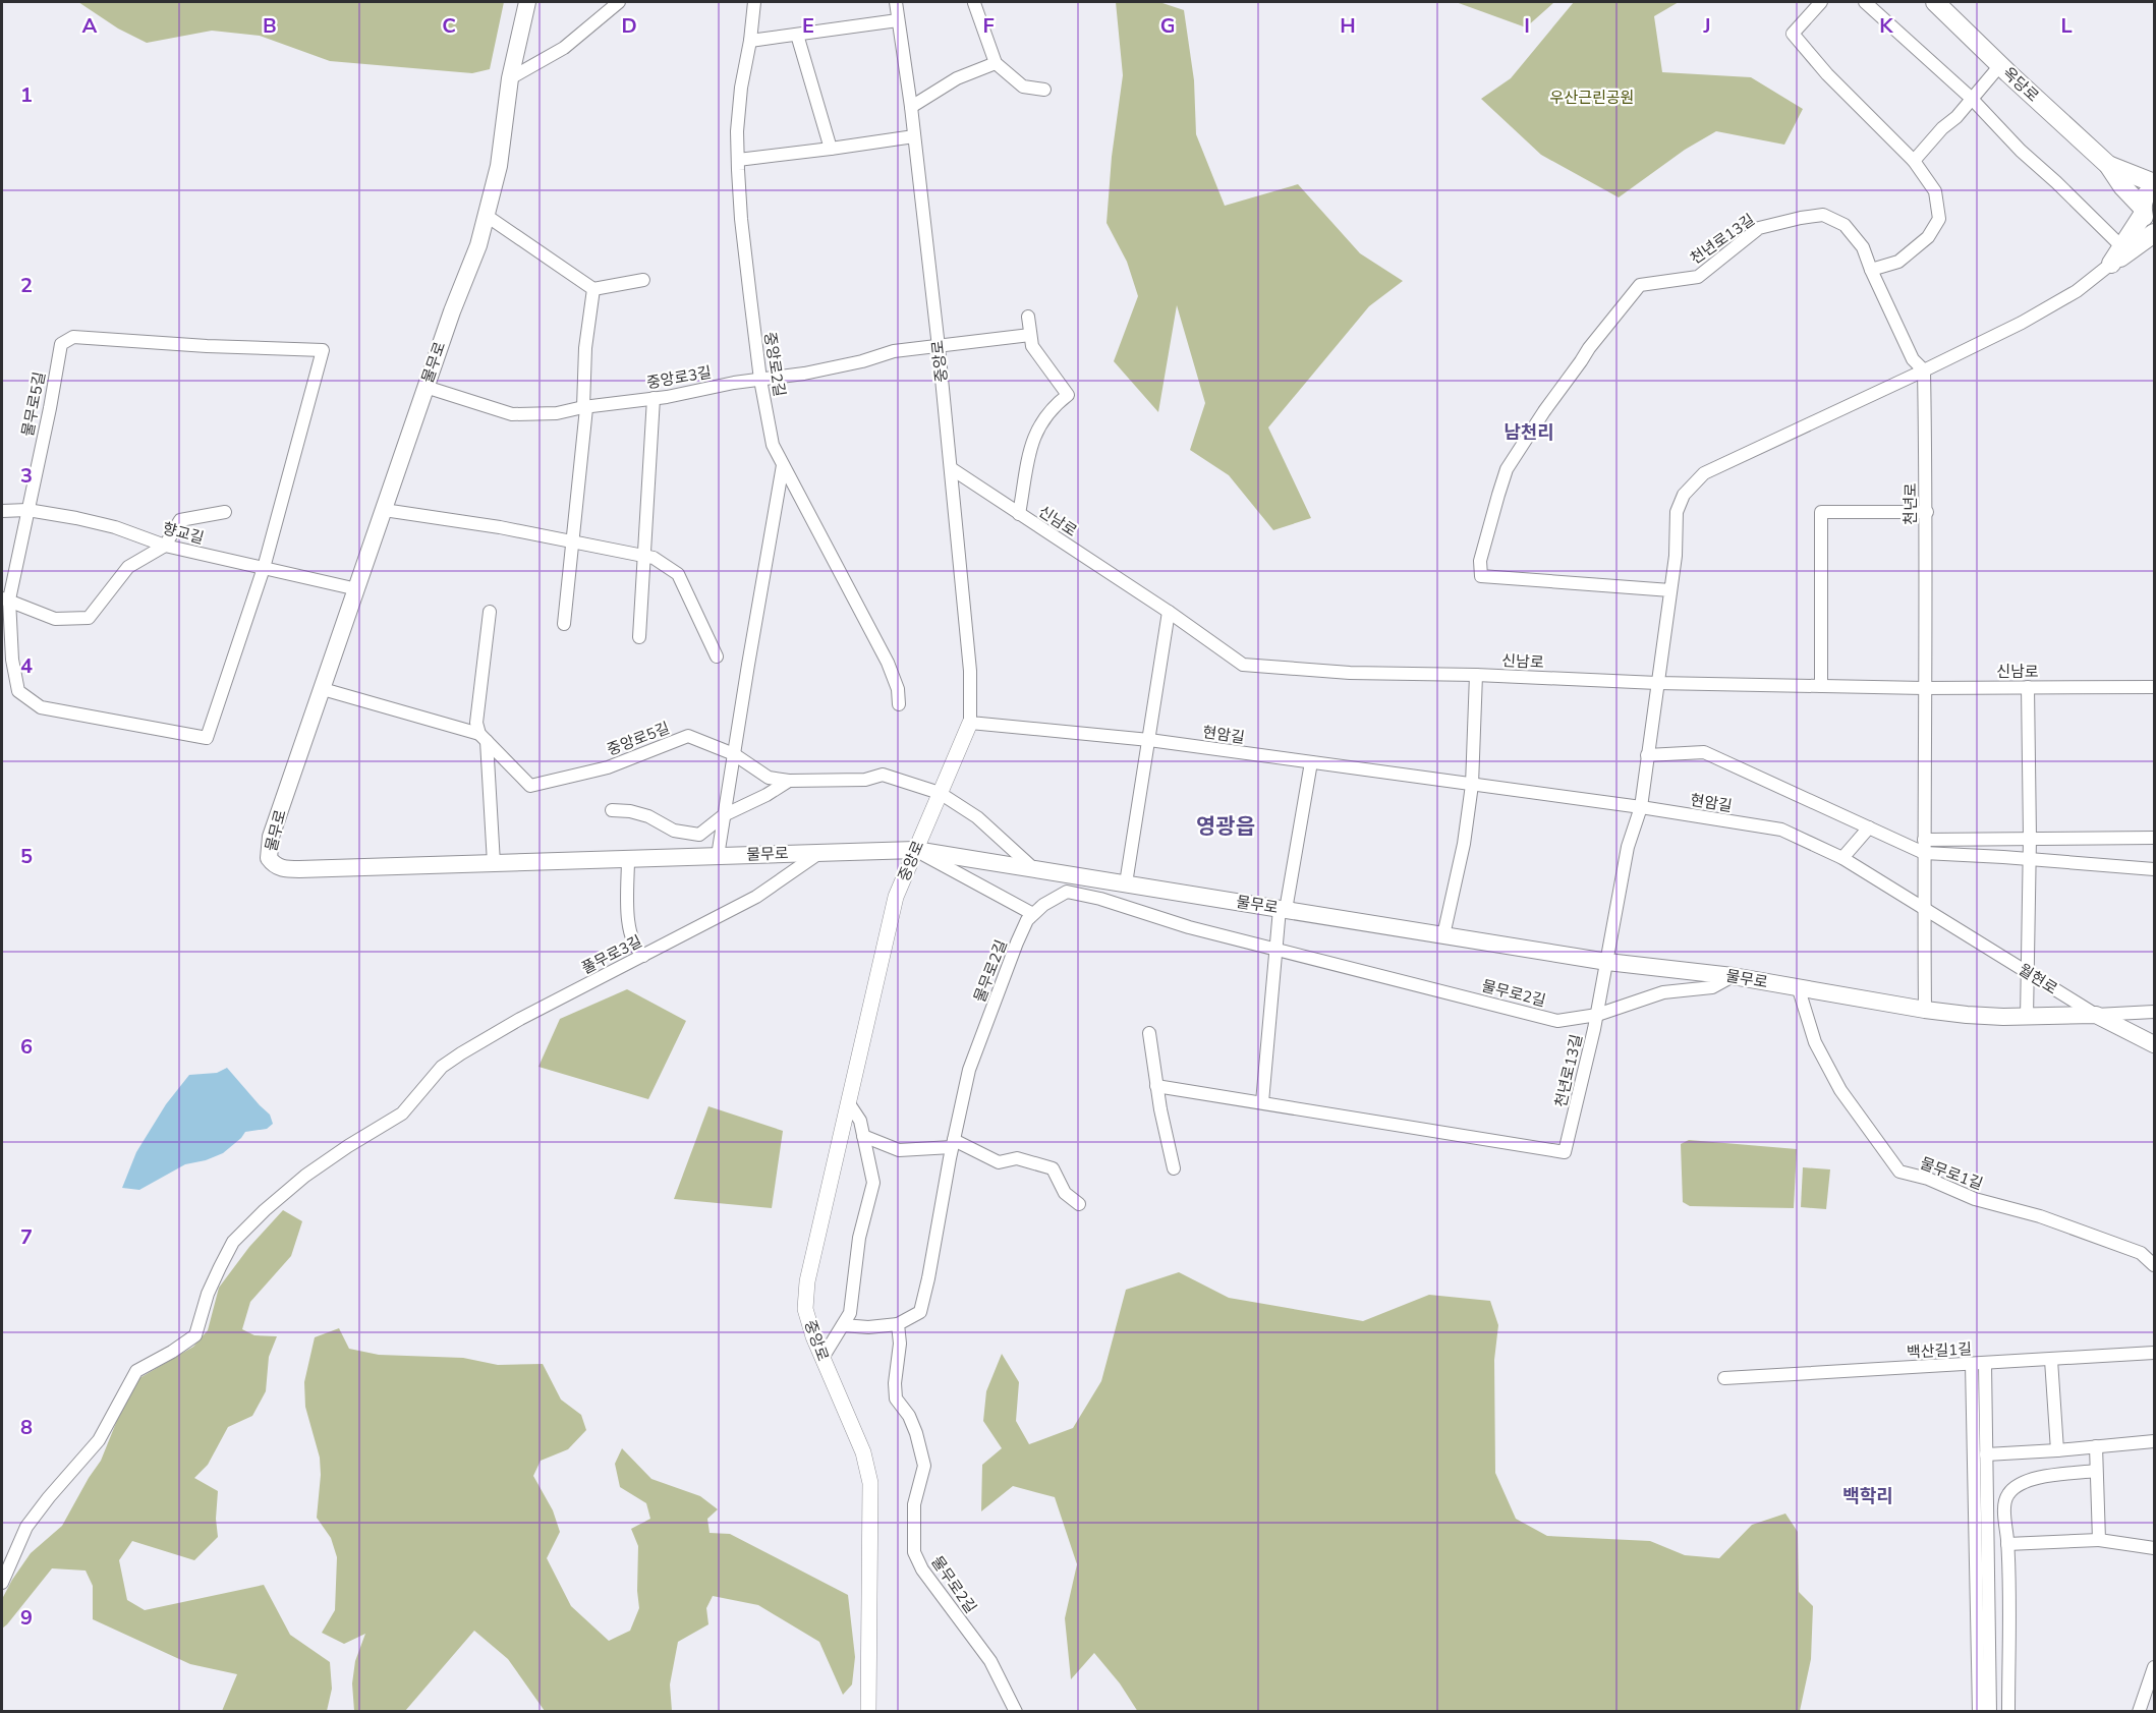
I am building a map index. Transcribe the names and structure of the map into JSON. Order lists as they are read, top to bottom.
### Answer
{
  "streets": {
    "main road": ["옥당로", "물무로", "월현로"],
    "street": [
      "천년로13길",
      "중앙로",
      "중앙로2길",
      "중앙로3길",
      "물무로5길",
      "천년로",
      "신남로",
      "향교길",
      "현암길",
      "중앙로5길",
      "풀무로3길",
      "물무로2길",
      "물무로1길",
      "백산길1길"
    ]
  },
  "crossings": [
    ["천년로13길", "물무로"],
    ["천년로13길", "천년로"],
    ["천년로13길", "신남로"],
    ["천년로13길", "현암길"],
    ["천년로13길", "물무로2길"],
    ["중앙로", "물무로"],
    ["중앙로", "중앙로3길"],
    ["중앙로", "신남로"],
    ["중앙로", "현암길"],
    ["중앙로", "중앙로5길"],
    ["물무로", "중앙로3길"],
    ["물무로", "천년로"],
    ["물무로", "향교길"],
    ["물무로", "중앙로5길"],
    ["물무로", "풀무로3길"],
    ["물무로", "물무로2길"],
    ["물무로", "월현로"],
    ["물무로", "물무로1길"],
    ["중앙로2길", "중앙로3길"],
    ["물무로5길", "향교길"],
    ["천년로", "신남로"],
    ["천년로", "현암길"],
    ["천년로", "월현로"],
    ["현암길", "월현로"]
  ],
  "districts": ["남천리", "영광읍", "백학리"],
  "parks": ["우산근린공원"],
  "grid": {
    "columns": [
      "A",
      "B",
      "C",
      "D",
      "E",
      "F",
      "G",
      "H",
      "I",
      "J",
      "K",
      "L"
    ],
    "rows": [
      "1",
      "2",
      "3",
      "4",
      "5",
      "6",
      "7",
      "8",
      "9"
    ]
  }
}
